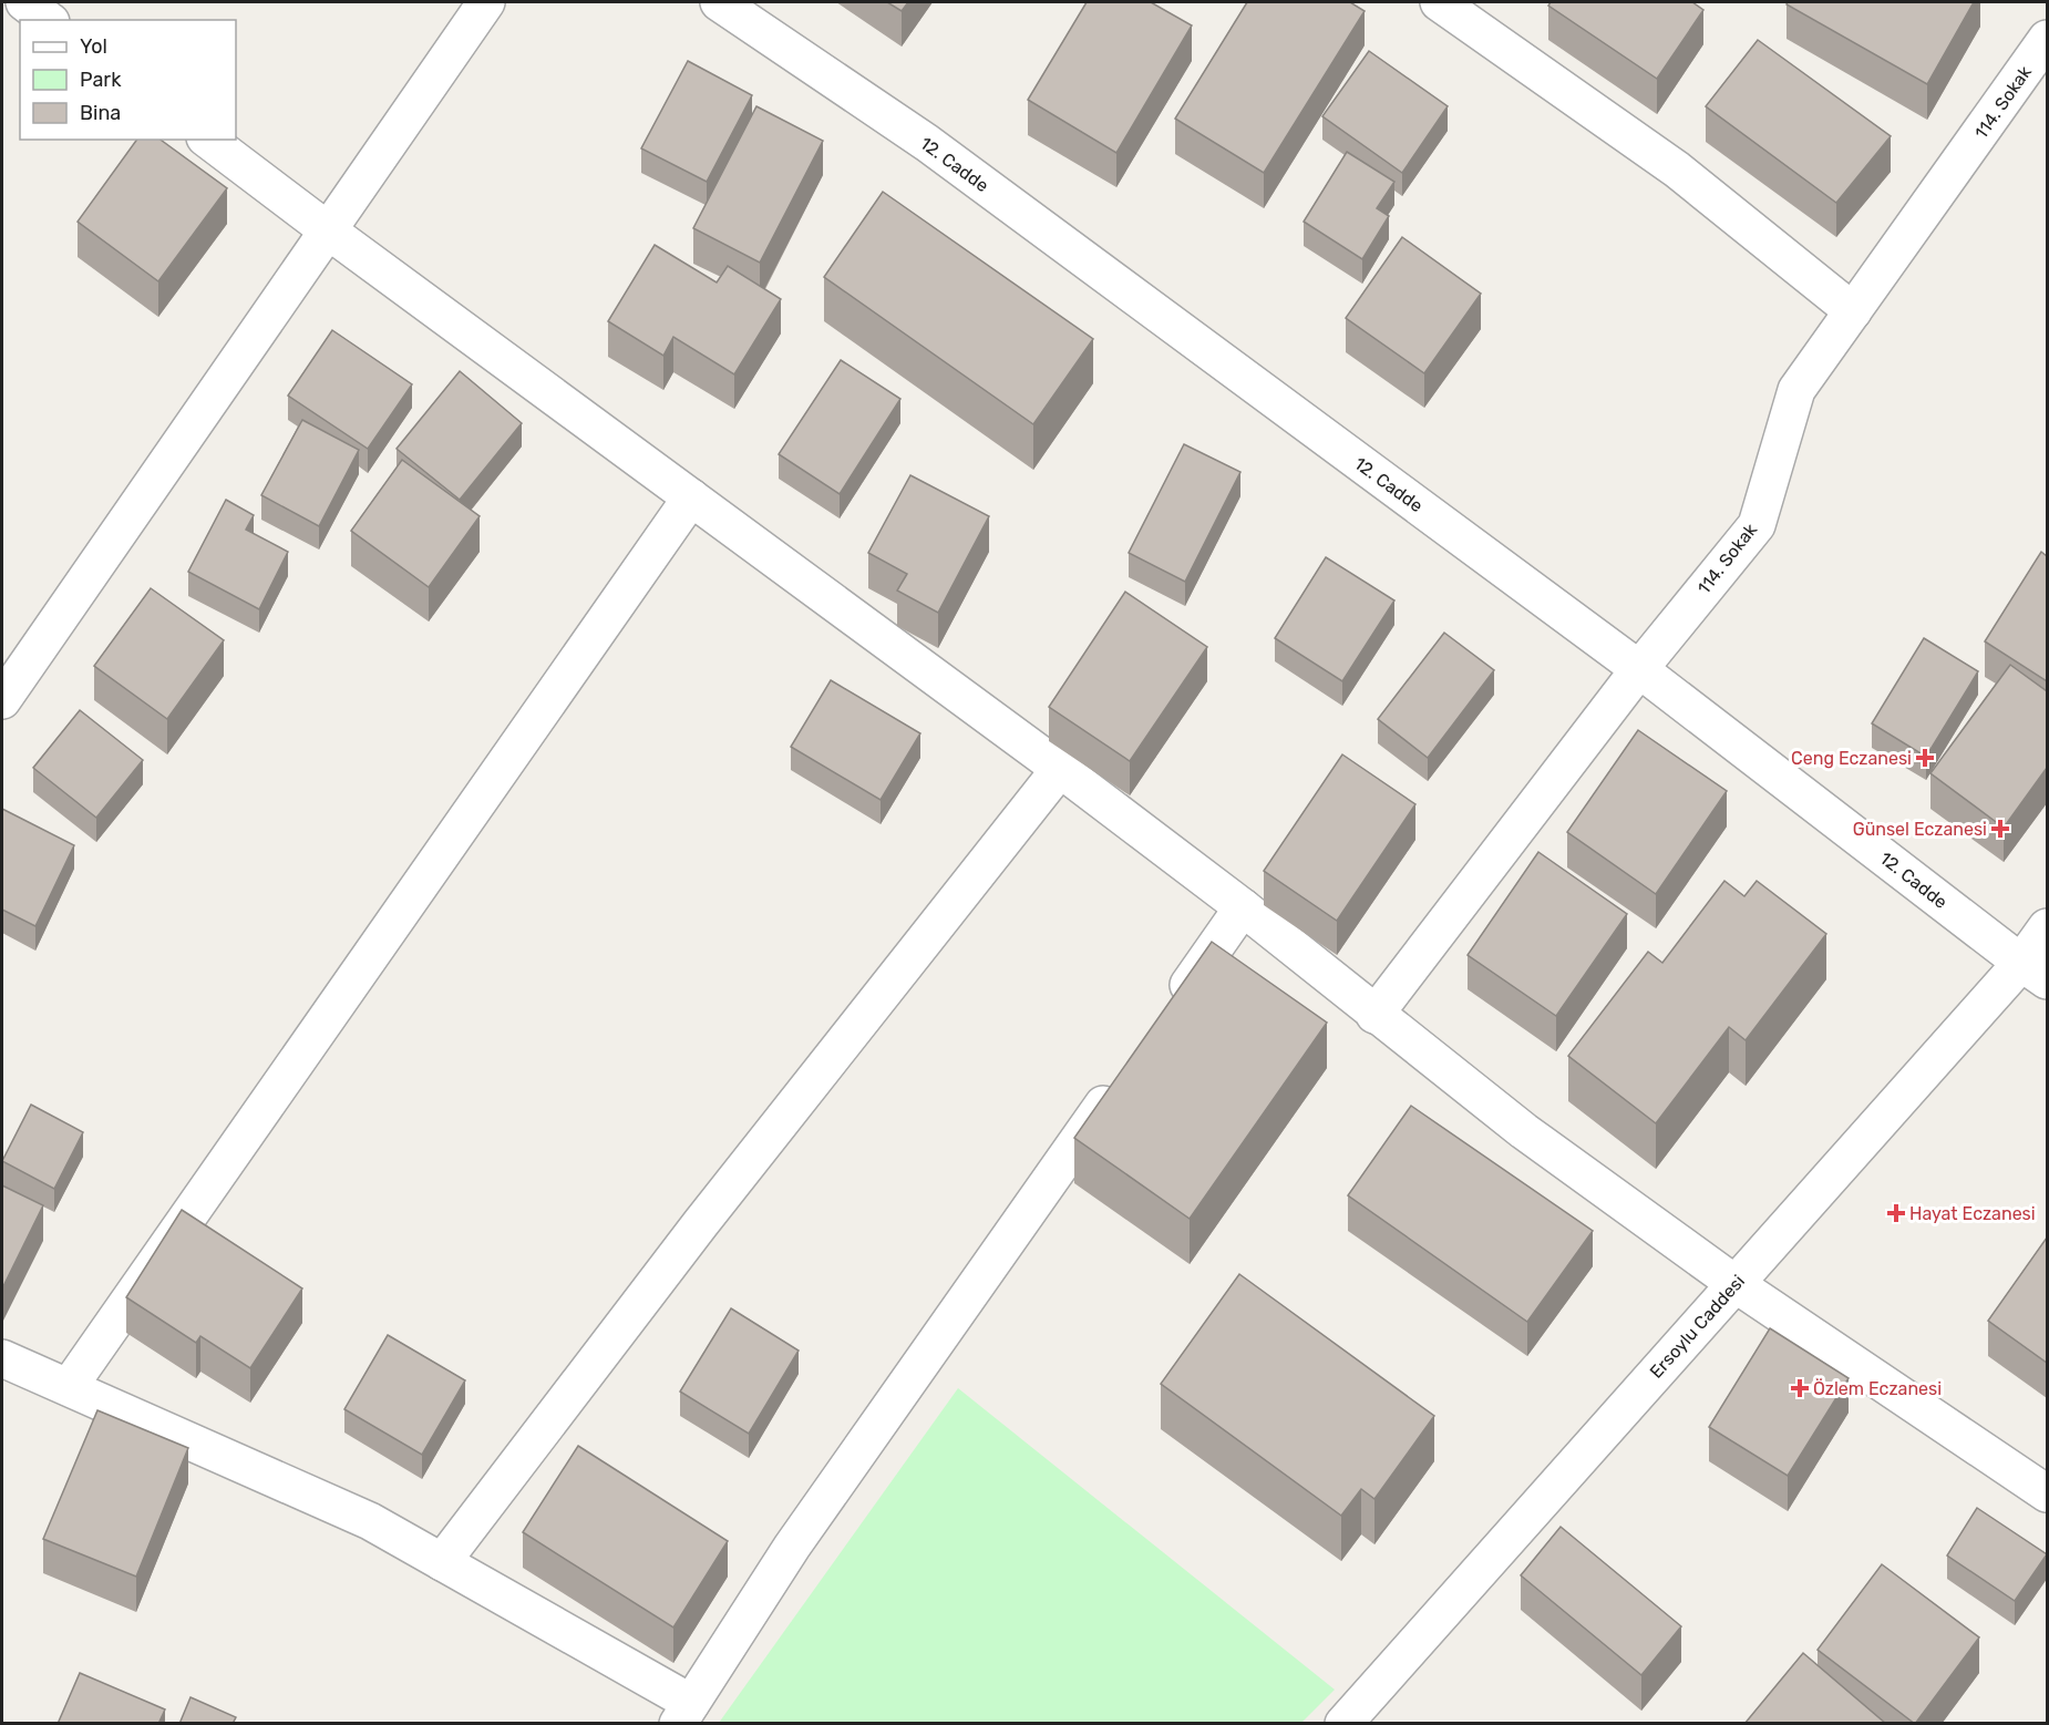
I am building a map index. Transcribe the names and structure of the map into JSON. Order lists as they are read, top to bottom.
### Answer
{
  "streets": {
    "street": ["114. Sokak", "12. Cadde", "Ersoylu Caddesi"]
  },
  "crossings": [
    ["114. Sokak", "12. Cadde"],
    ["12. Cadde", "Ersoylu Caddesi"]
  ],
  "places": {
    "health": [
      "Ceng Eczanesi",
      "Günsel Eczanesi",
      "Hayat Eczanesi",
      "Özlem Eczanesi"
    ]
  },
  "legend": ["Yol", "Park", "Bina"]
}
